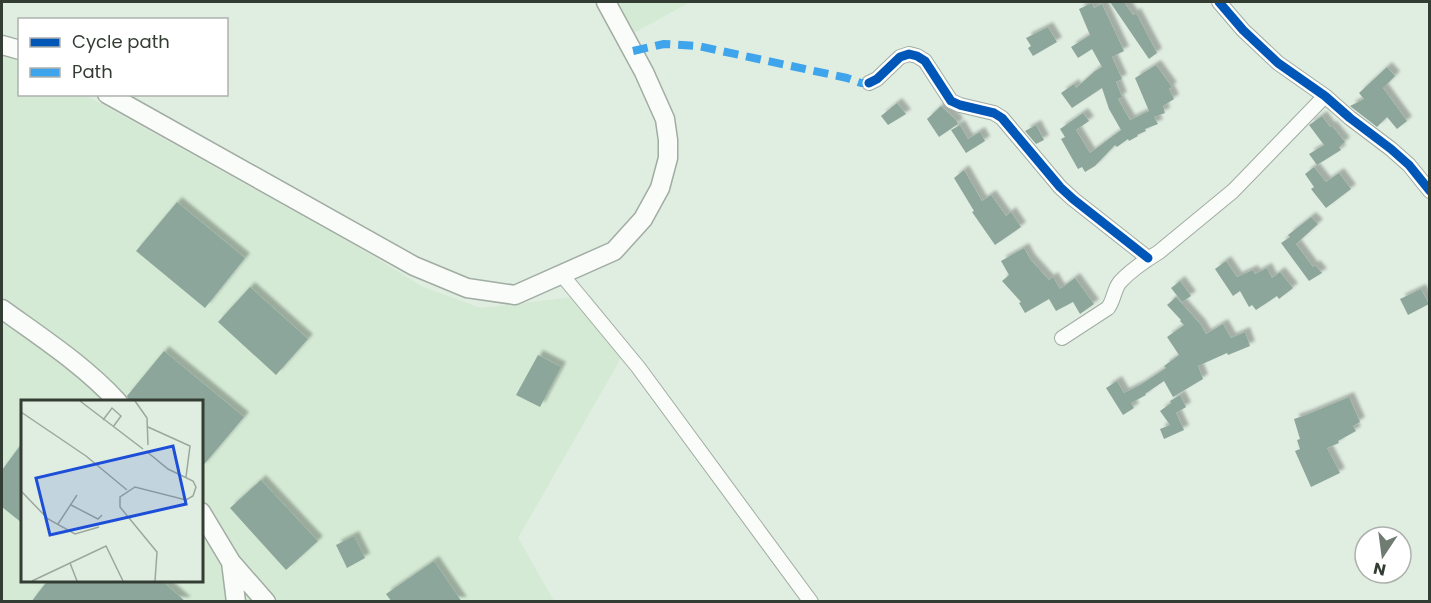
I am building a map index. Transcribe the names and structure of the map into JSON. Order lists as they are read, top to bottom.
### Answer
{
  "legend": ["Cycle path", "Path"],
  "north": "bottom"
}
